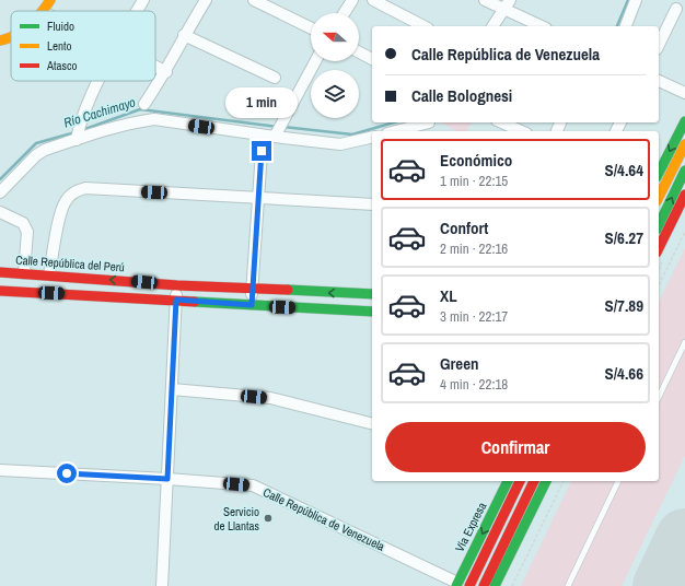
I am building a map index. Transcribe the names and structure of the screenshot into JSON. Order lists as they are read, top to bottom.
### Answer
{
  "streets": {
    "main road": ["Calle República del Perú", "Vía Expresa"],
    "street": ["Calle República de Venezuela"]
  },
  "crossings": [
    ["Calle República de Venezuela", "Vía Expresa"]
  ],
  "water": ["Río Cachimayo"],
  "places": ["Servicio de Llantas"],
  "legend": ["Fluido", "Lento", "Atasco"],
  "north": "left",
  "page": {
    "banner": ["Calle República de Venezuela", "Calle Bolognesi"],
    "bubble": "1 min",
    "list": [
      {
        "name": "Económico",
        "note": "1 min · 22:15",
        "value": "S/4.64"
      },
      {
        "name": "Confort",
        "note": "2 min · 22:16",
        "value": "S/6.27"
      },
      {
        "name": "XL",
        "note": "3 min · 22:17",
        "value": "S/7.89"
      },
      {
        "name": "Green",
        "note": "4 min · 22:18",
        "value": "S/4.66"
      }
    ],
    "buttons": "Confirmar"
  }
}
